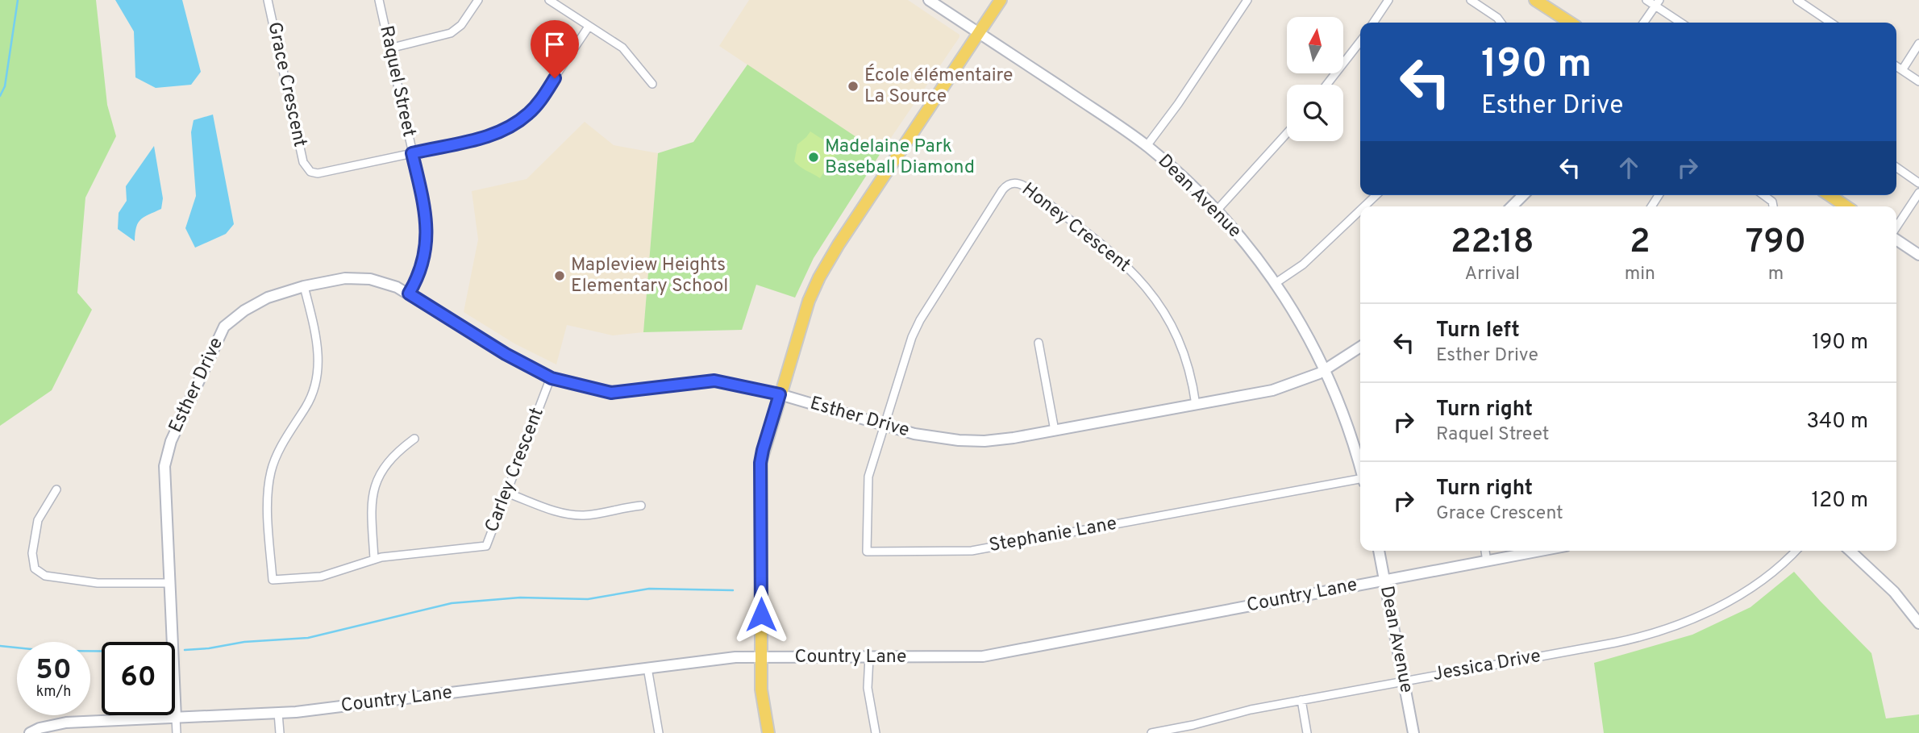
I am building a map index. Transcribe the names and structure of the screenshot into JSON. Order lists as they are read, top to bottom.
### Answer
{
  "streets": {
    "street": [
      "Raquel Street",
      "Grace Crescent",
      "Dean Avenue",
      "Honey Crescent",
      "Esther Drive",
      "Carley Crescent",
      "Stephanie Lane",
      "Country Lane",
      "Jessica Drive"
    ]
  },
  "crossings": [
    ["Raquel Street", "Grace Crescent"],
    ["Raquel Street", "Esther Drive"],
    ["Dean Avenue", "Esther Drive"],
    ["Dean Avenue", "Country Lane"],
    ["Dean Avenue", "Jessica Drive"],
    ["Honey Crescent", "Esther Drive"],
    ["Honey Crescent", "Stephanie Lane"],
    ["Esther Drive", "Carley Crescent"],
    ["Esther Drive", "Stephanie Lane"],
    ["Esther Drive", "Country Lane"]
  ],
  "places": ["École élémentaire La Source", "Madelaine Park Baseball Diamond", "Mapleview Heights Elementary School"],
  "north": "top",
  "page": {
    "turn": ["190 m", "Esther Drive"],
    "eta": [
      "22:18",
      "Arrival",
      "2",
      "min",
      "790",
      "m"
    ],
    "list": [
      {
        "name": "Turn left",
        "note": "Esther Drive",
        "value": "190 m"
      },
      {
        "name": "Turn right",
        "note": "Raquel Street",
        "value": "340 m"
      },
      {
        "name": "Turn right",
        "note": "Grace Crescent",
        "value": "120 m"
      }
    ],
    "speed": "50 km/h",
    "limit": "60"
  }
}
